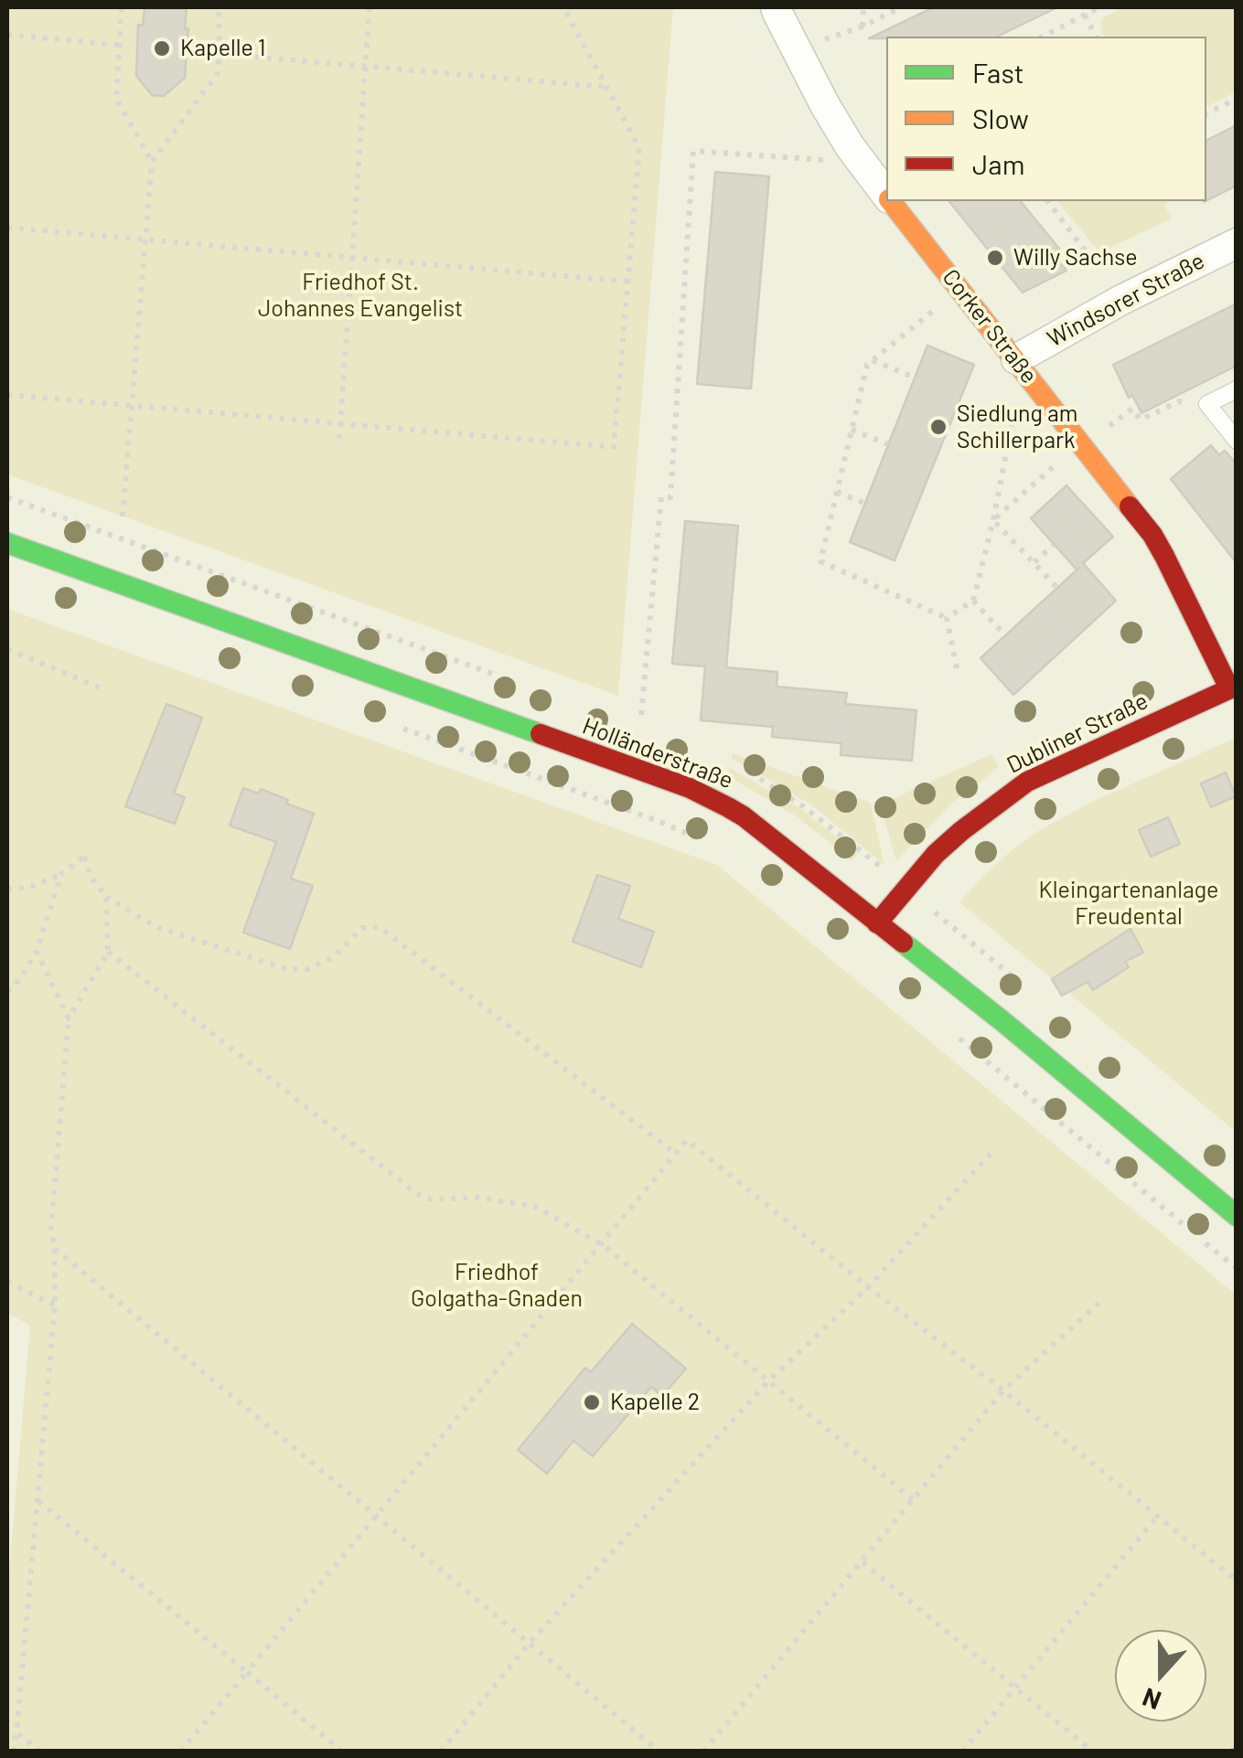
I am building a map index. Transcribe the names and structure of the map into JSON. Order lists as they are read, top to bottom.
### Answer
{
  "streets": {
    "street": [
      "Windsorer Straße",
      "Corker Straße",
      "Dubliner Straße",
      "Holländerstraße"
    ]
  },
  "crossings": [
    ["Windsorer Straße", "Corker Straße"],
    ["Corker Straße", "Dubliner Straße"],
    ["Dubliner Straße", "Holländerstraße"]
  ],
  "parks": ["Friedhof St. Johannes Evangelist", "Kleingartenanlage Freudental", "Friedhof Golgatha-Gnaden"],
  "places": [
    "Kapelle 1",
    "Willy Sachse",
    "Siedlung am Schillerpark",
    "Kapelle 2"
  ],
  "legend": ["Fast", "Slow", "Jam"],
  "north": "bottom"
}
